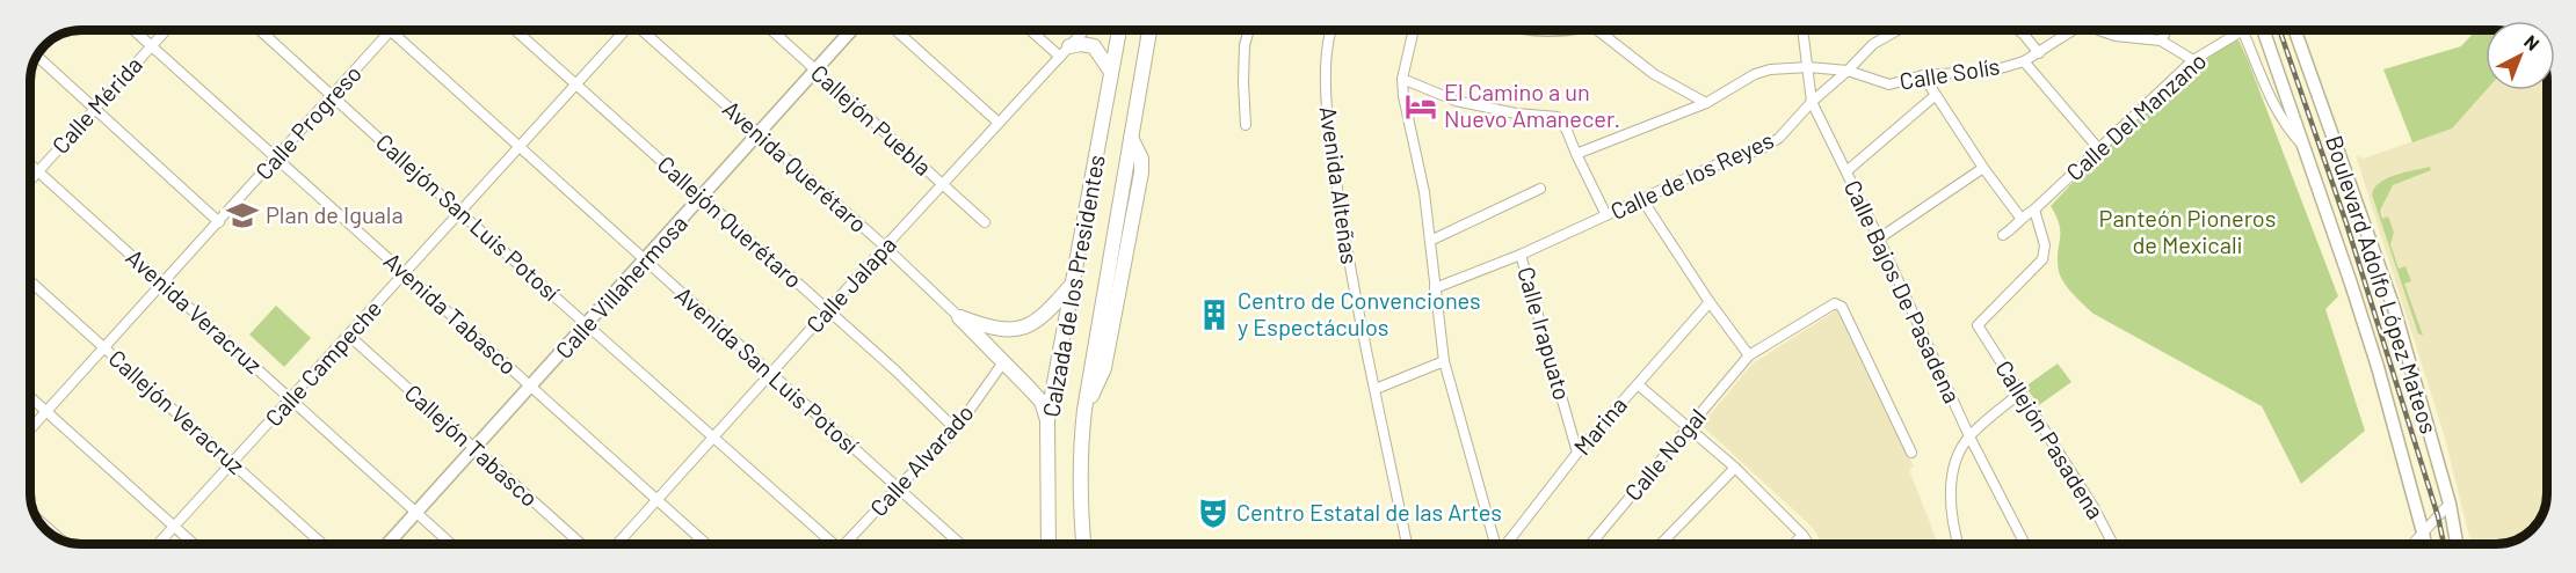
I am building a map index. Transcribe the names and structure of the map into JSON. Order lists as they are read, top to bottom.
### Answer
{
  "streets": {
    "highway": ["Calzada de los Presidentes"],
    "main road": ["Boulevard Adolfo López Mateos", "Calle Villahermosa"],
    "street": [
      "Calle Solís",
      "Calle Mérida",
      "Calle Del Manzano",
      "Callejón Puebla",
      "Calle Progreso",
      "Avenida Querétaro",
      "Calle de los Reyes",
      "Avenida Alteñas",
      "Callejón San Luis Potosí",
      "Callejón Querétaro",
      "Calle Jalapa",
      "Calle Bajos De Pasadena",
      "Avenida Veracruz",
      "Avenida Tabasco",
      "Calle Irapuato",
      "Calle Campeche",
      "Avenida San Luis Potosí",
      "Callejón Veracruz",
      "Marina",
      "Callejón Pasadena",
      "Callejón Tabasco",
      "Calle Nogal",
      "Calle Alvarado"
    ]
  },
  "crossings": [
    ["Calle Solís", "Calle de los Reyes"],
    ["Calle Solís", "Calle Bajos De Pasadena"],
    ["Calle Mérida", "Avenida Veracruz"],
    ["Calle Mérida", "Avenida Tabasco"],
    ["Calle Del Manzano", "Callejón Pasadena"],
    ["Callejón Puebla", "Calle Jalapa"],
    ["Callejón Puebla", "Calle Villahermosa"],
    ["Calle Progreso", "Callejón San Luis Potosí"],
    ["Calle Progreso", "Avenida Veracruz"],
    ["Calle Progreso", "Avenida Tabasco"],
    ["Calle Progreso", "Avenida San Luis Potosí"],
    ["Calle Progreso", "Callejón Veracruz"],
    ["Avenida Querétaro", "Calle Jalapa"],
    ["Avenida Querétaro", "Calle Villahermosa"],
    ["Calle de los Reyes", "Calle Bajos De Pasadena"],
    ["Calle de los Reyes", "Calle Irapuato"],
    ["Callejón San Luis Potosí", "Calle Jalapa"],
    ["Callejón San Luis Potosí", "Calle Villahermosa"],
    ["Callejón San Luis Potosí", "Calle Campeche"],
    ["Callejón Querétaro", "Calle Jalapa"],
    ["Callejón Querétaro", "Calle Villahermosa"],
    ["Callejón Querétaro", "Calle Campeche"],
    ["Callejón Querétaro", "Calle Alvarado"],
    ["Calle Jalapa", "Avenida Tabasco"],
    ["Calle Jalapa", "Avenida San Luis Potosí"],
    ["Calle Villahermosa", "Avenida Veracruz"],
    ["Calle Villahermosa", "Avenida Tabasco"],
    ["Calle Villahermosa", "Avenida San Luis Potosí"],
    ["Calle Villahermosa", "Callejón Tabasco"],
    ["Avenida Veracruz", "Calle Campeche"],
    ["Avenida Tabasco", "Calle Campeche"],
    ["Calle Irapuato", "Marina"],
    ["Calle Campeche", "Avenida San Luis Potosí"],
    ["Calle Campeche", "Callejón Veracruz"],
    ["Calle Campeche", "Callejón Tabasco"],
    ["Avenida San Luis Potosí", "Calle Alvarado"]
  ],
  "parks": ["Panteón Pioneros de Mexicali"],
  "places": {
    "hotel": ["El Camino a un Nuevo Amanecer."],
    "school or university": ["Plan de Iguala"],
    "building": ["Centro de Convenciones y Espectáculos"],
    "theatre": ["Centro Estatal de las Artes"]
  },
  "north": "top right"
}
